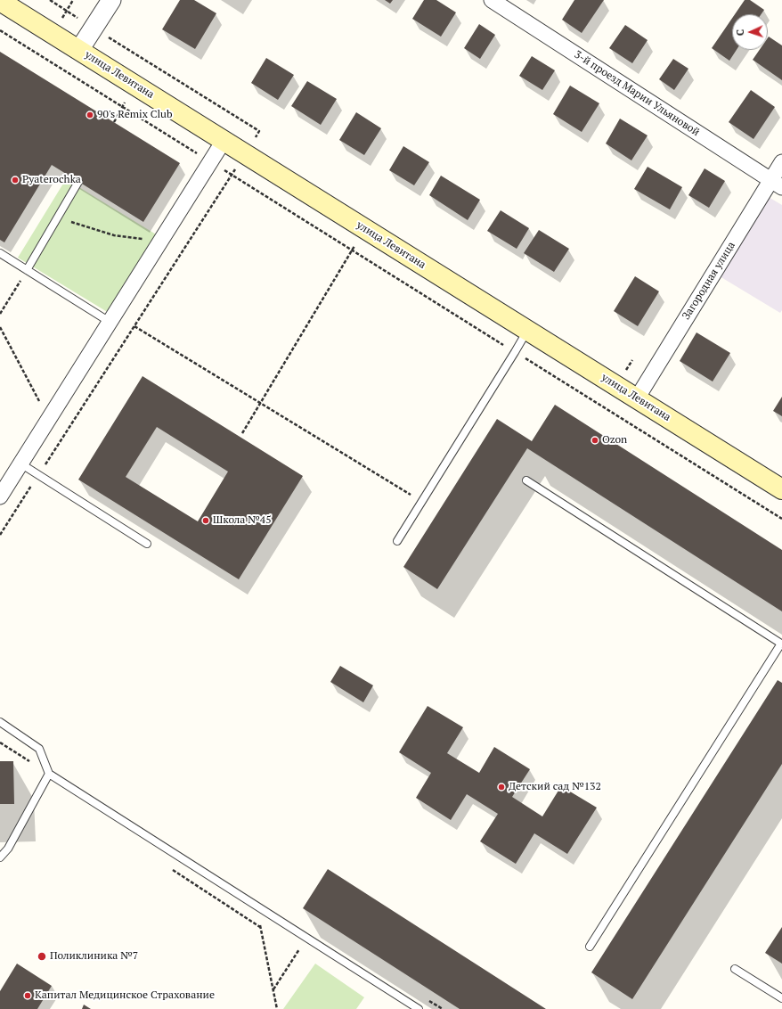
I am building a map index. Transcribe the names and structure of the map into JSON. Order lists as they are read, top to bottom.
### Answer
{
  "streets": {
    "main road": ["улица Левитана"],
    "street": ["3-й проезд Марии Ульяновой", "Загородная улица"]
  },
  "crossings": [
    ["улица Левитана", "Загородная улица"],
    ["3-й проезд Марии Ульяновой", "Загородная улица"]
  ],
  "places": [
    "90's Remix Club",
    "Pyaterochka",
    "Ozon",
    "Школа №45",
    "Детский сад №132",
    "Поликлиника №7",
    "Капитал Медицинское Страхование"
  ],
  "north": "left"
}
